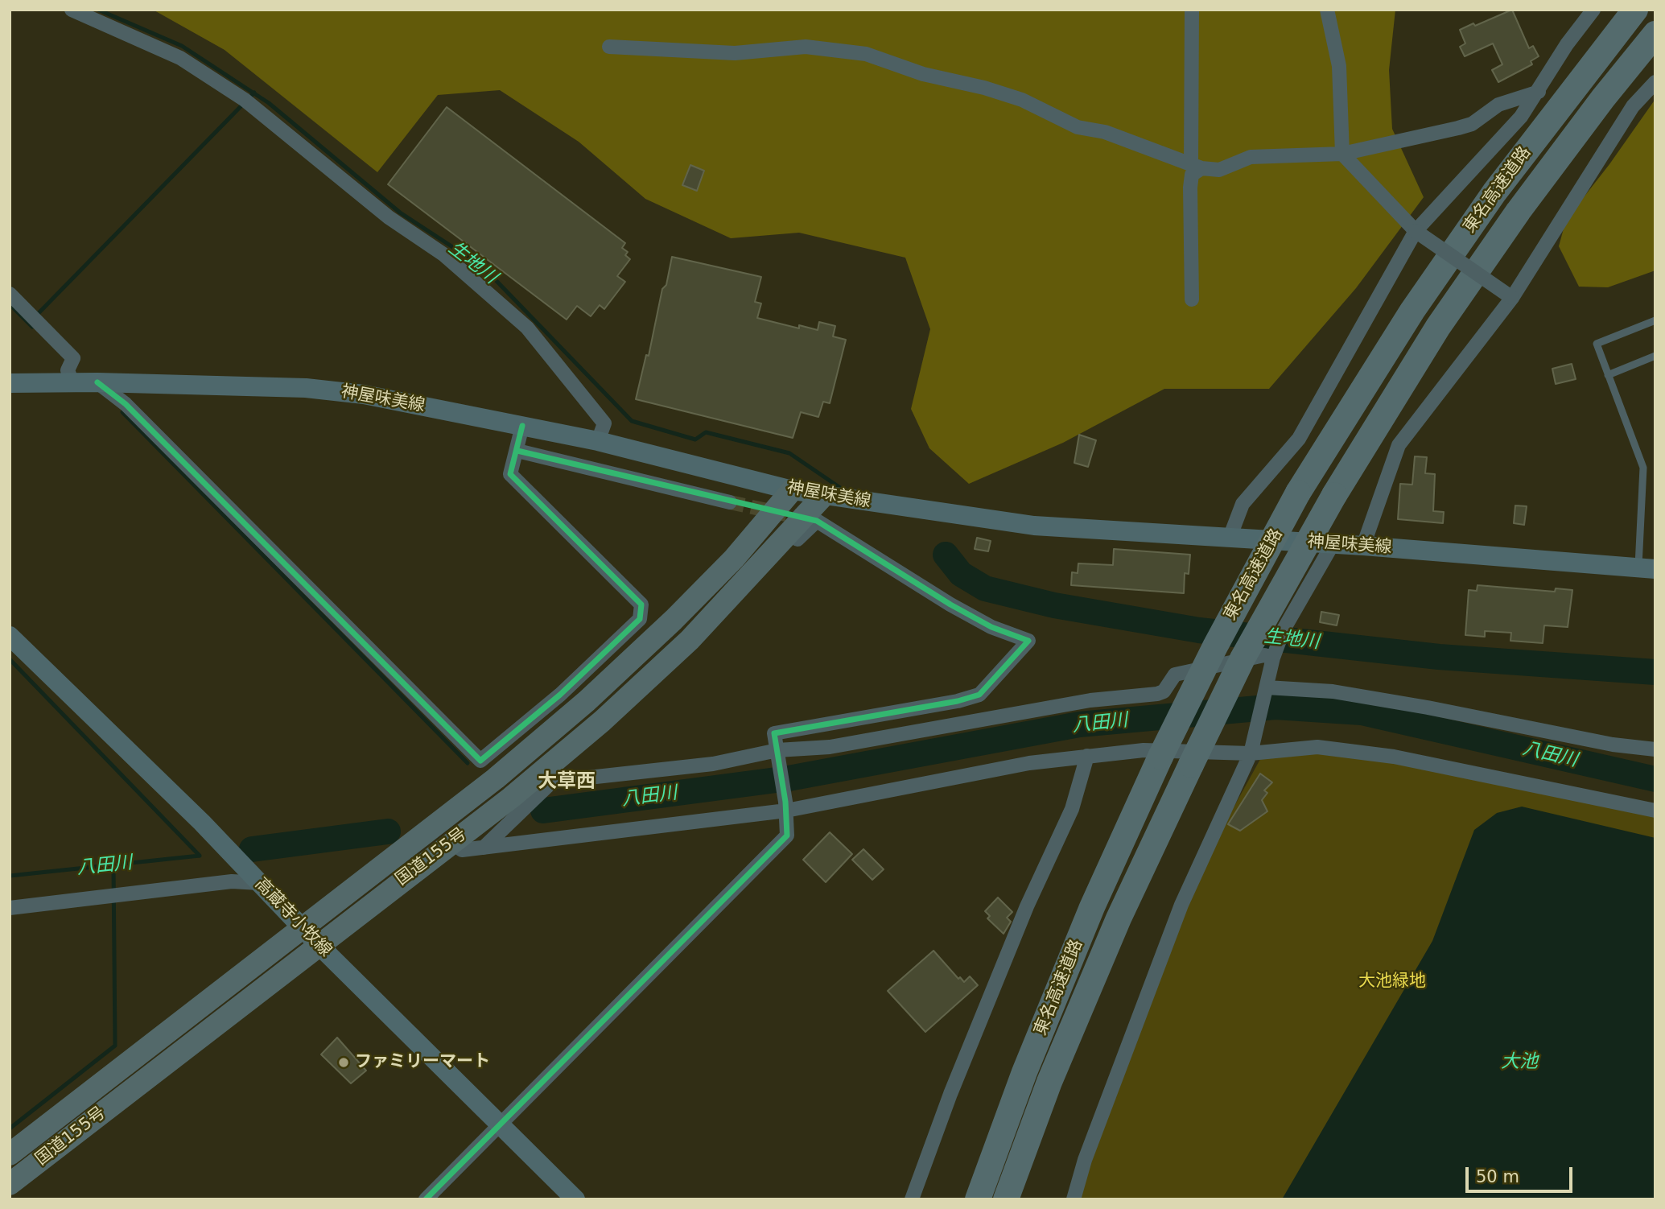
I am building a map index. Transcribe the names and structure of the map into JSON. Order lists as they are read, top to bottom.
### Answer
{
  "streets": {
    "highway": ["東名高速道路", "国道155号"],
    "main road": ["神屋味美線", "高蔵寺小牧線"]
  },
  "crossings": [
    ["神屋味美線", "国道155号"],
    ["国道155号", "高蔵寺小牧線"]
  ],
  "districts": ["大草西"],
  "water": ["生地川", "八田川", "大池"],
  "parks": ["大池緑地"],
  "places": ["ファミリーマート"],
  "scale_bar": "50 m"
}
